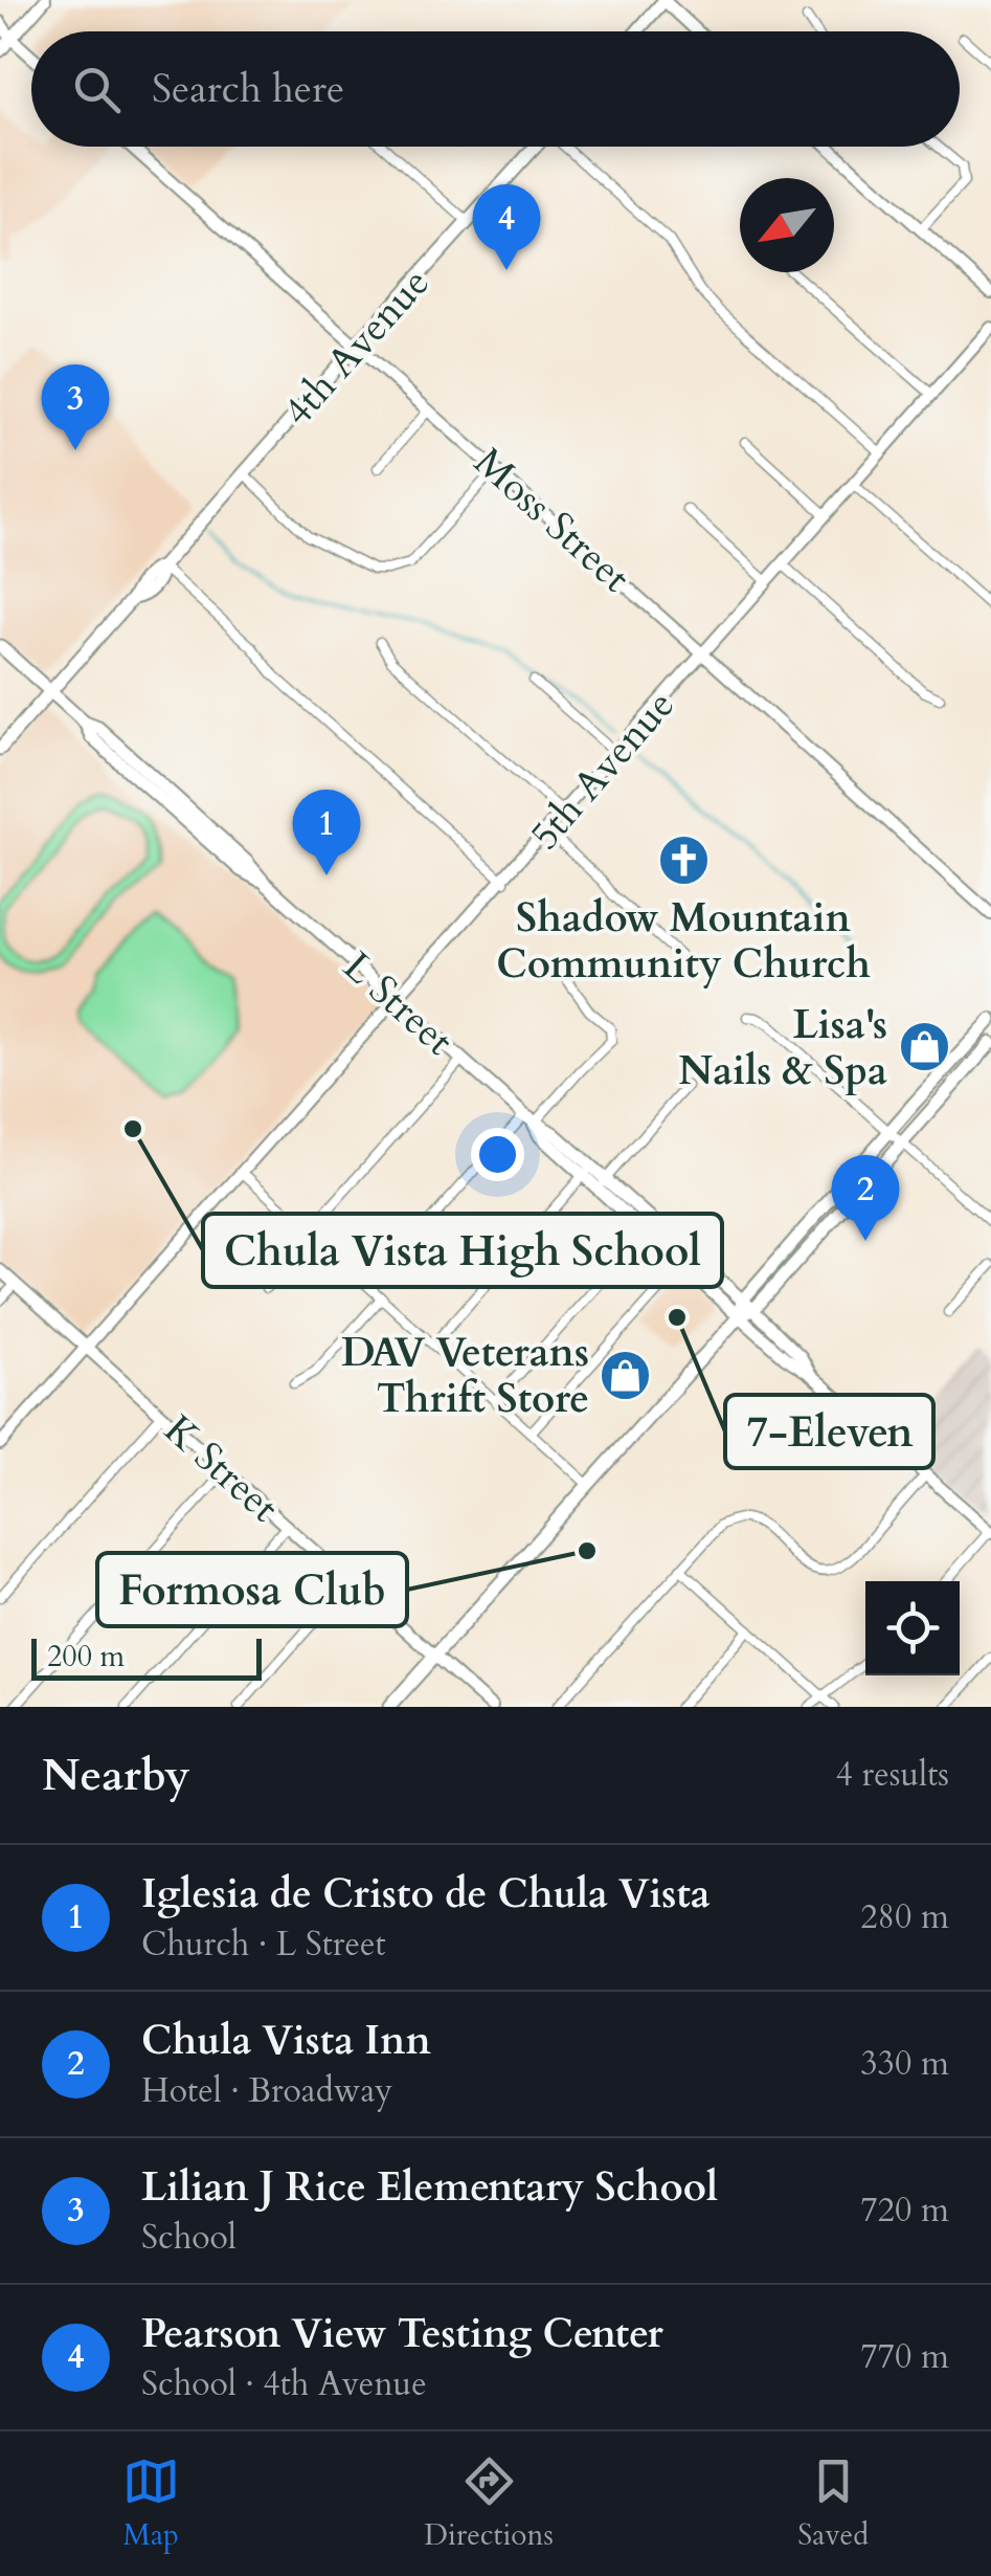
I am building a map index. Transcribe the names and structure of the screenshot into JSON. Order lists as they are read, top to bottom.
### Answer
{
  "streets": {
    "main road": ["4th Avenue", "L Street"],
    "street": ["Moss Street", "5th Avenue", "K Street"]
  },
  "crossings": [
    ["4th Avenue", "Moss Street"],
    ["4th Avenue", "L Street"],
    ["Moss Street", "5th Avenue"],
    ["5th Avenue", "L Street"],
    ["5th Avenue", "K Street"]
  ],
  "places": {
    "church": ["Shadow Mountain Community Church"],
    "shop": ["Lisa's Nails & Spa", "DAV Veterans Thrift Store"],
    "other": ["Chula Vista High School", "7-Eleven", "Formosa Club"]
  },
  "scale_bar": "200 m",
  "north": "bottom left",
  "page": {
    "search": "Search here",
    "pins": [
      "4",
      "3",
      "1",
      "2"
    ],
    "scale": "200 m",
    "heading": ["Nearby", "4 results"],
    "list": [
      {
        "mark": "1",
        "name": "Iglesia de Cristo de Chula Vista",
        "note": "Church · L Street",
        "value": "280 m"
      },
      {
        "mark": "2",
        "name": "Chula Vista Inn",
        "note": "Hotel · Broadway",
        "value": "330 m"
      },
      {
        "mark": "3",
        "name": "Lilian J Rice Elementary School",
        "note": "School",
        "value": "720 m"
      },
      {
        "mark": "4",
        "name": "Pearson View Testing Center",
        "note": "School · 4th Avenue",
        "value": "770 m"
      }
    ],
    "nav": ["Map", "Directions", "Saved"]
  }
}
